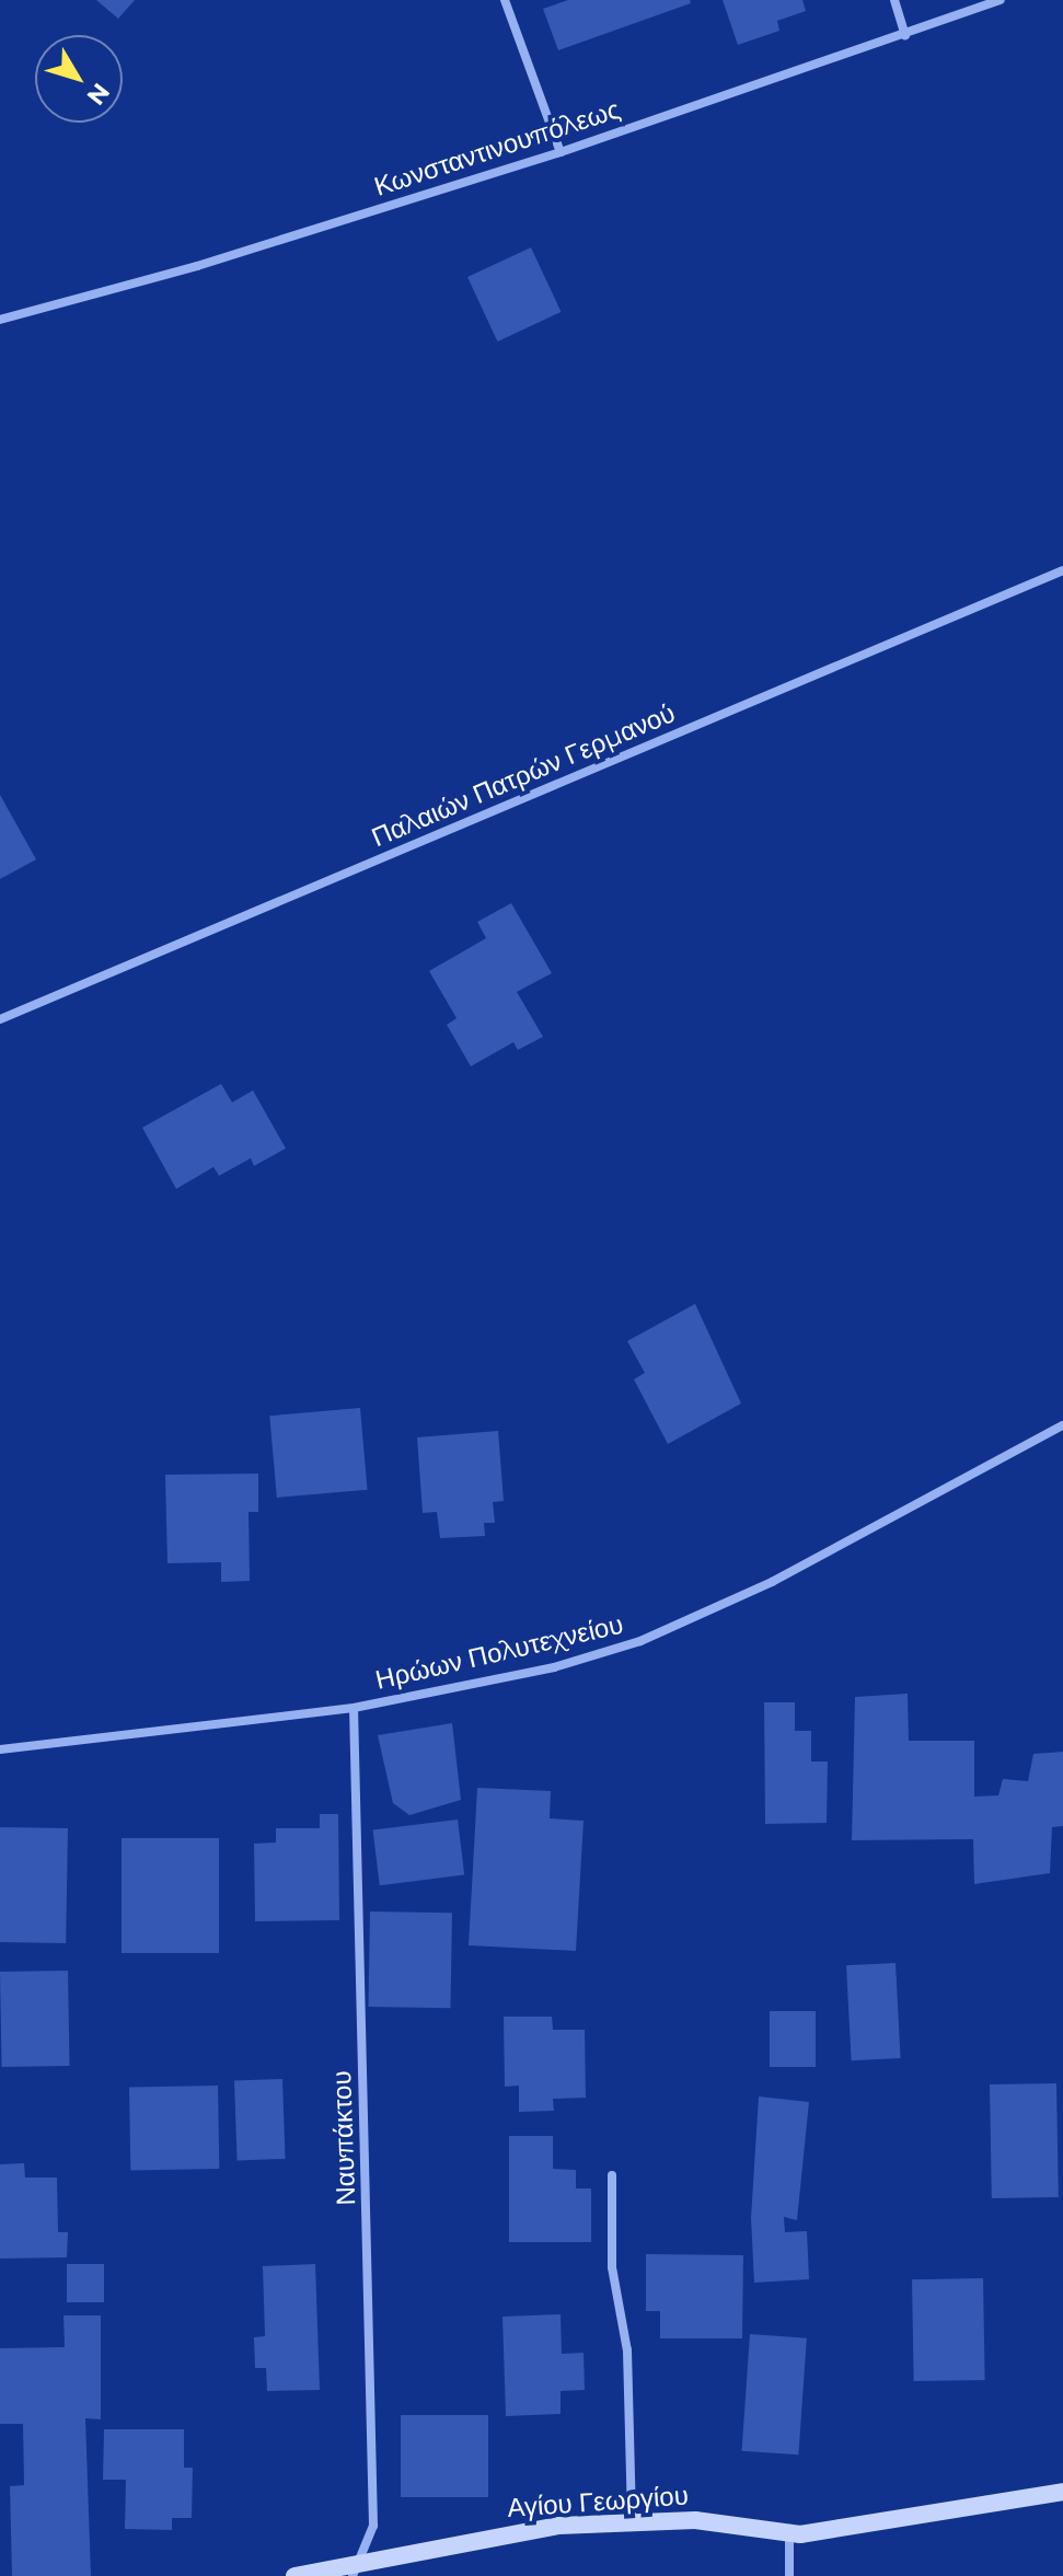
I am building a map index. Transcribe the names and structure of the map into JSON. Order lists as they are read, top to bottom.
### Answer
{
  "streets": {
    "street": [
      "Κωνσταντινουπόλεως",
      "Παλαιών Πατρών Γερμανού",
      "Ηρώων Πολυτεχνείου",
      "Ναυπάκτου",
      "Αγίου Γεωργίου"
    ]
  },
  "crossings": [
    ["Ηρώων Πολυτεχνείου", "Ναυπάκτου"],
    ["Ναυπάκτου", "Αγίου Γεωργίου"]
  ],
  "north": "bottom right"
}
